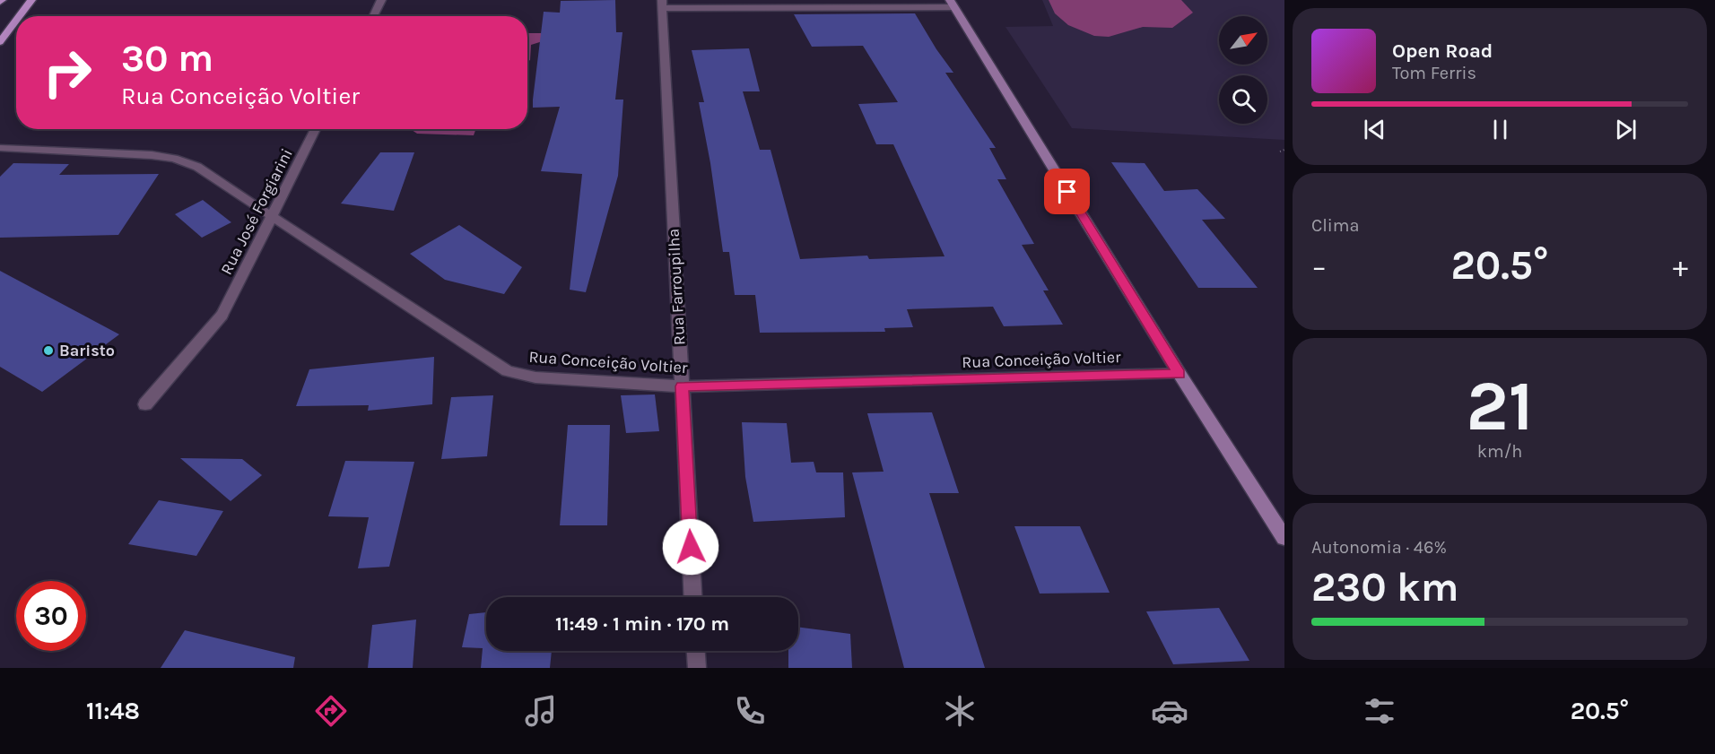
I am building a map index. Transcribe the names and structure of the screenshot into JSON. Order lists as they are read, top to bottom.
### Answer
{
  "streets": {
    "street": ["Rua José Forgiarini", "Rua Farroupilha", "Rua Conceição Voltier"]
  },
  "crossings": [
    ["Rua José Forgiarini", "Rua Conceição Voltier"],
    ["Rua Farroupilha", "Rua Conceição Voltier"]
  ],
  "places": ["Baristo"],
  "north": "top right",
  "page": {
    "turn": ["30 m", "Rua Conceição Voltier"],
    "song": ["Open Road", "Tom Ferris"],
    "tile": [
      "Clima",
      ["21", "km/h"],
      ["Autonomia · 46%", "230 km"]
    ],
    "heat": ["−", "20.5°", "+"],
    "limit": "30",
    "trip": "11:49 · 1 min · 170 m",
    "tabs": ["11:48", "20.5°"]
  }
}
